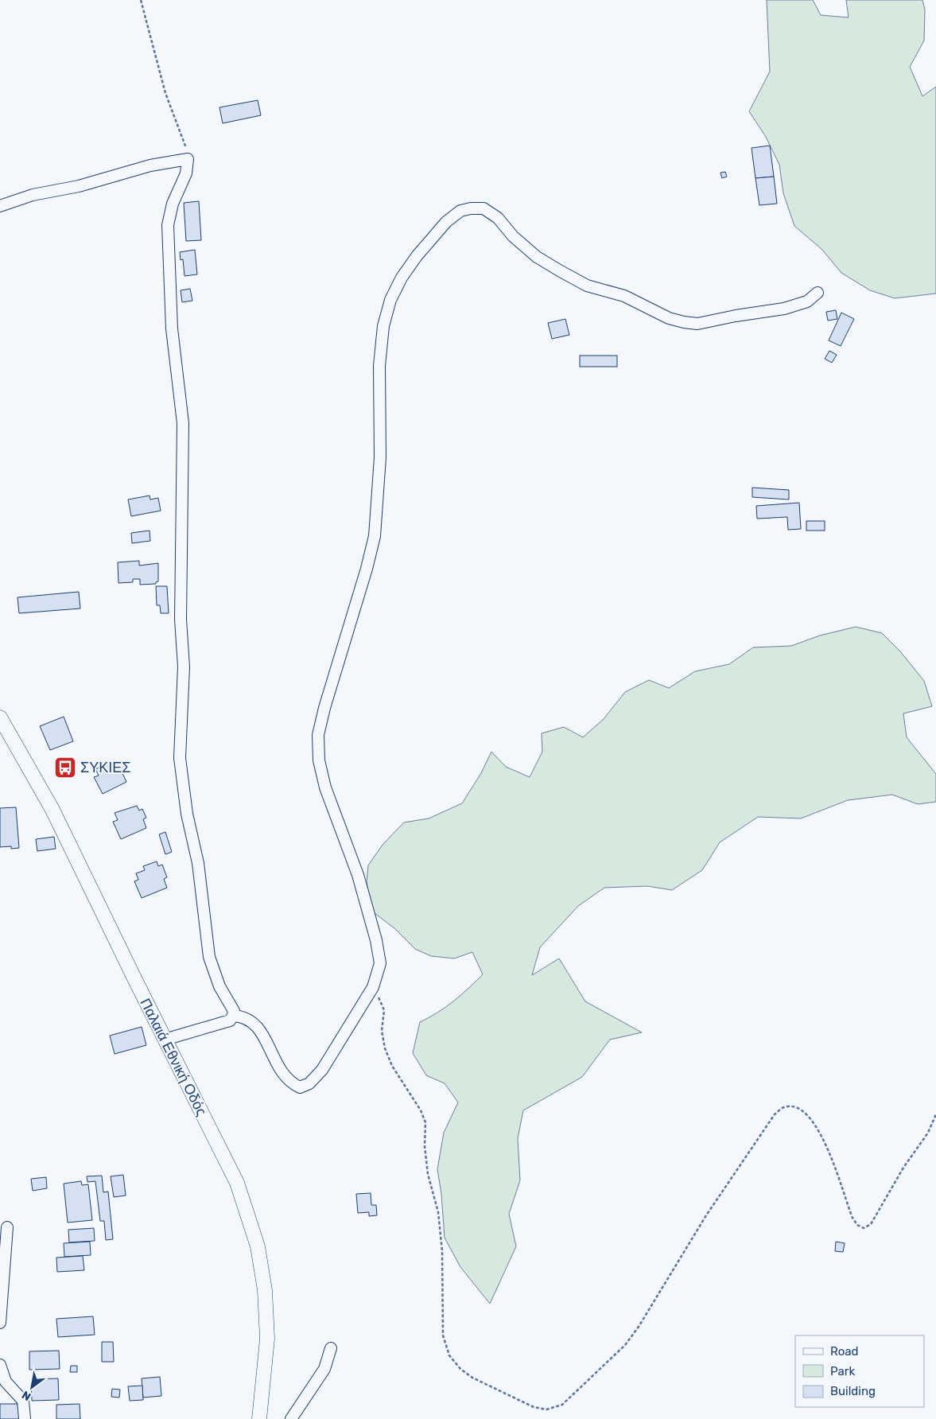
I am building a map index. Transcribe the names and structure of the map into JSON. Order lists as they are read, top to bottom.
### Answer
{
  "streets": {
    "street": ["Παλαιά Εθνική Οδός"]
  },
  "places": {
    "bus stop": ["ΣΥΚΙΕΣ"]
  },
  "legend": ["Road", "Park", "Building"],
  "north": "bottom left"
}
